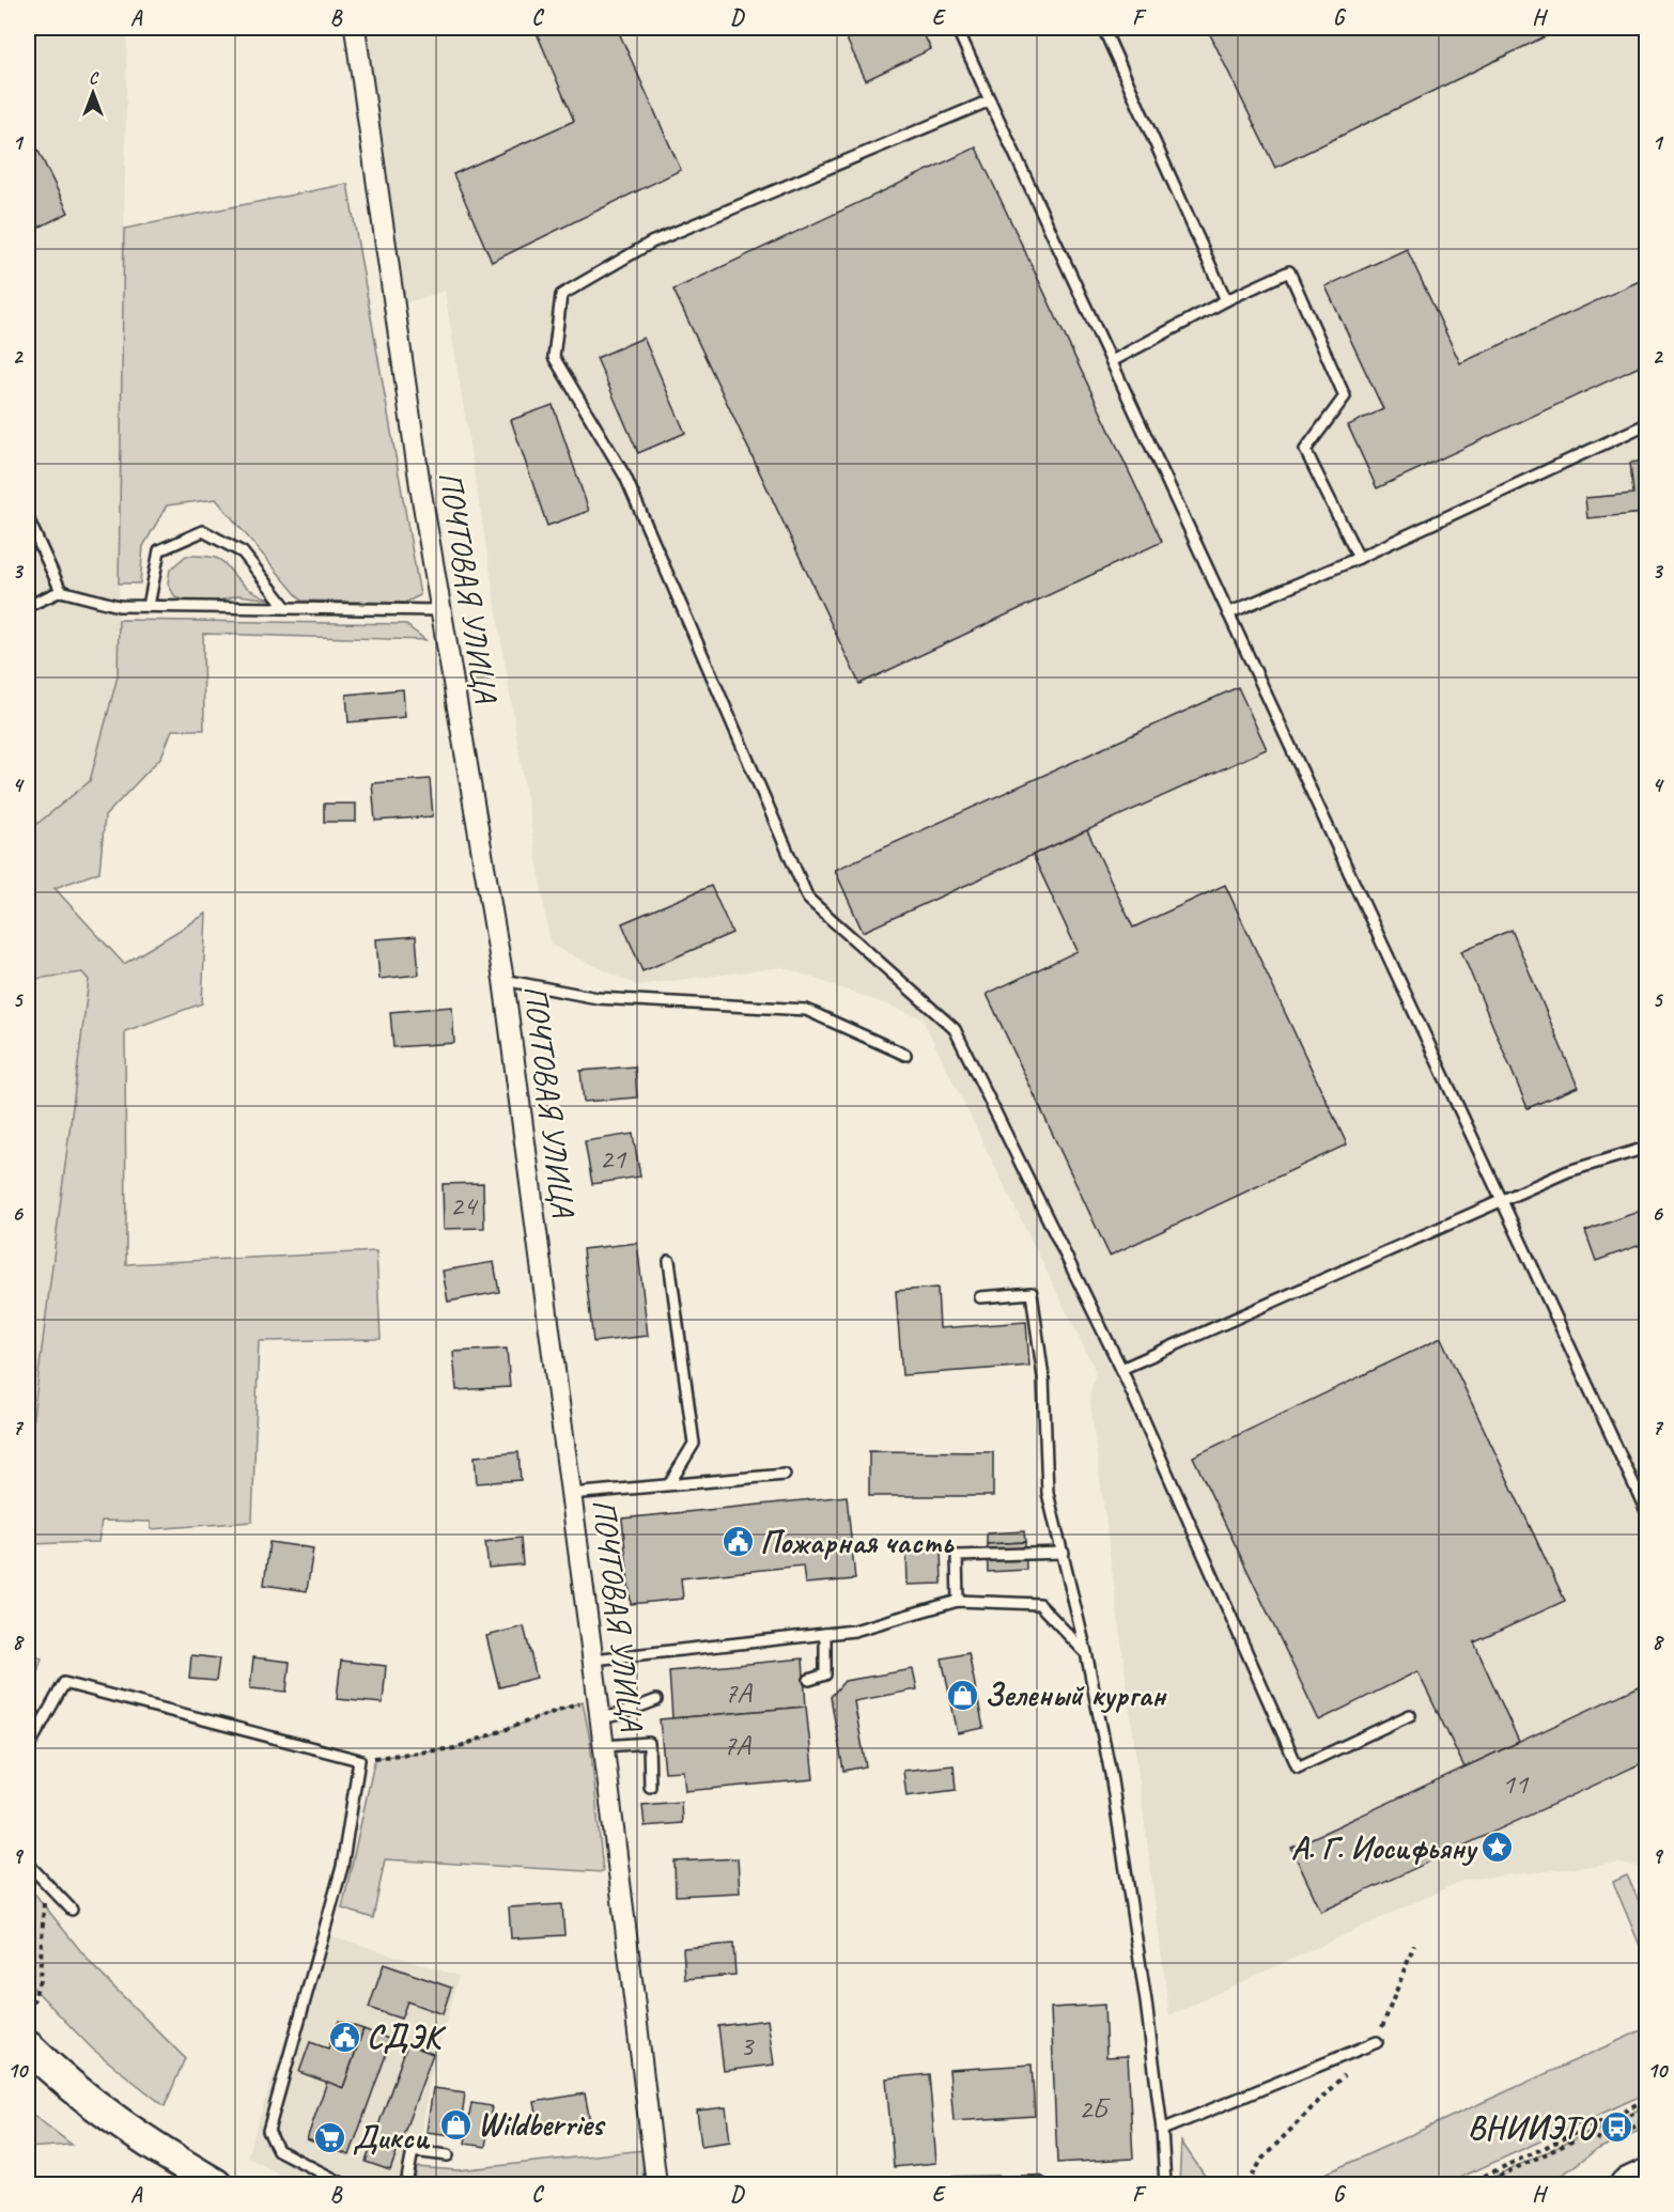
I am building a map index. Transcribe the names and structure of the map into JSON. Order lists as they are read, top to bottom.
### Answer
{
  "streets": {
    "street": ["ПОЧТОВАЯ УЛИЦА"]
  },
  "places": {
    "public building": ["Пожарная часть", "СДЭК"],
    "shop": ["Зеленый курган", "Wildberries"],
    "place": ["А. Г. Иосифьяну"],
    "bus stop": ["ВНИИЭТО"],
    "supermarket": ["Дикси"]
  },
  "house_numbers": [
    "21",
    "24",
    "7А",
    "7А",
    "11",
    "3",
    "2Б"
  ],
  "north": "top",
  "grid": {
    "columns": [
      "A",
      "B",
      "C",
      "D",
      "E",
      "F",
      "G",
      "H"
    ],
    "rows": [
      "1",
      "2",
      "3",
      "4",
      "5",
      "6",
      "7",
      "8",
      "9",
      "10"
    ]
  }
}
